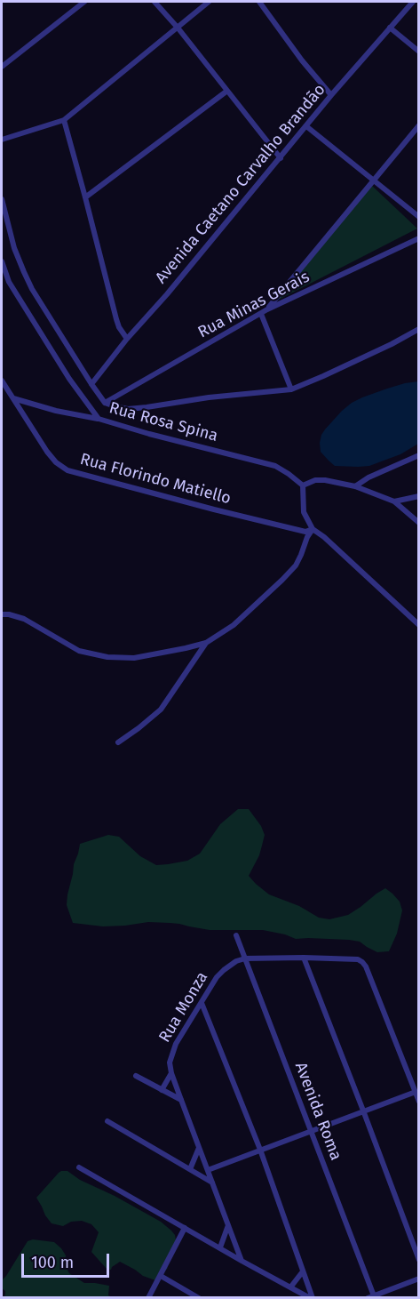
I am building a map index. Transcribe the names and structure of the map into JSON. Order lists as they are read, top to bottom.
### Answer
{
  "streets": {
    "street": [
      "Avenida Caetano Carvalho Brandão",
      "Rua Minas Gerais",
      "Rua Rosa Spina",
      "Rua Florindo Matiello",
      "Rua Monza",
      "Avenida Roma"
    ]
  },
  "crossings": [
    ["Rua Monza", "Avenida Roma"]
  ],
  "scale_bar": "100 m"
}
